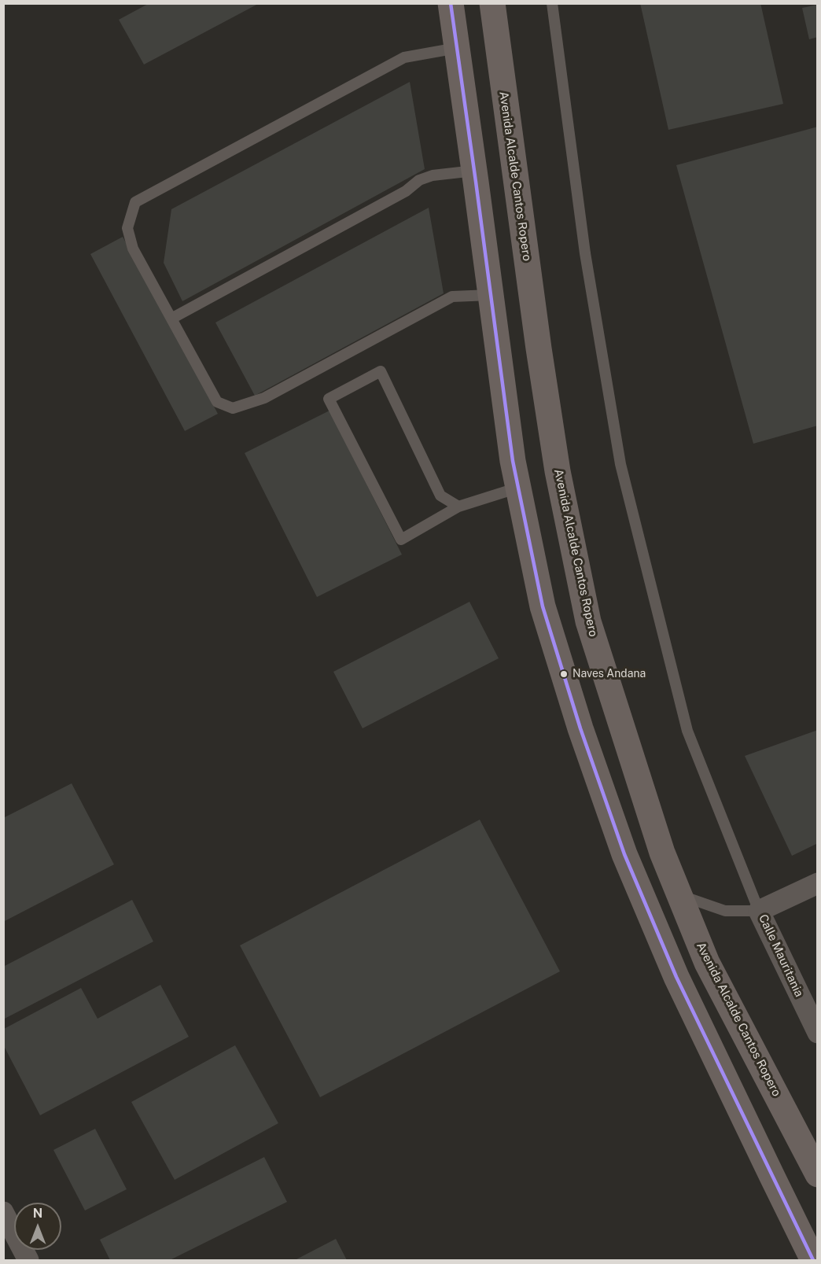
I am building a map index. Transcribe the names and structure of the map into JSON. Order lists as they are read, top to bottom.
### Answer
{
  "streets": {
    "main road": ["Avenida Alcalde Cantos Ropero"],
    "street": ["Calle Mauritania"]
  },
  "places": ["Naves Andana"],
  "north": "top"
}
